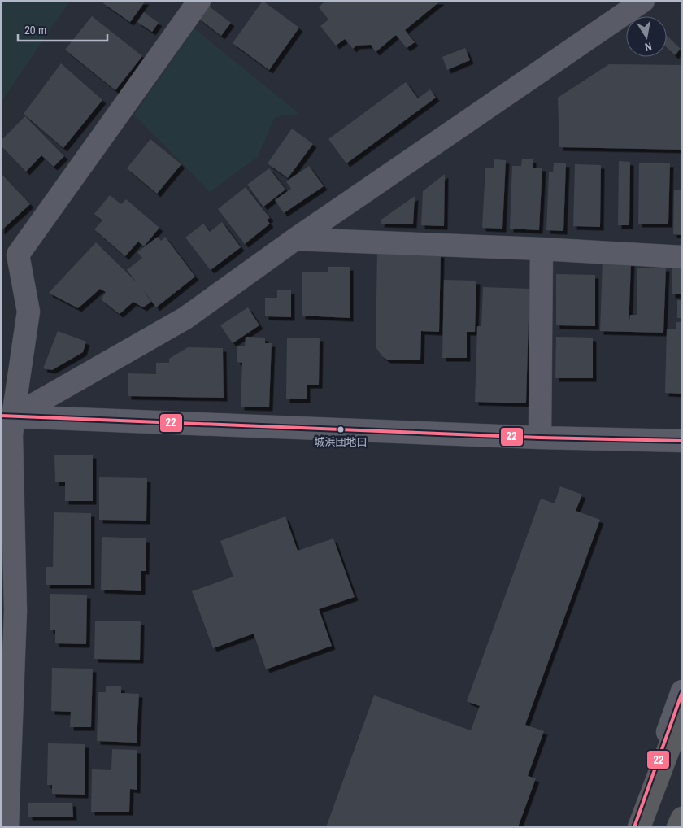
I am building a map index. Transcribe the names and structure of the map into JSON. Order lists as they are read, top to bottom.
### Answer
{
  "places": ["城浜団地口"],
  "lines": ["transit line 22"],
  "scale_bar": "20 m",
  "north": "bottom"
}
